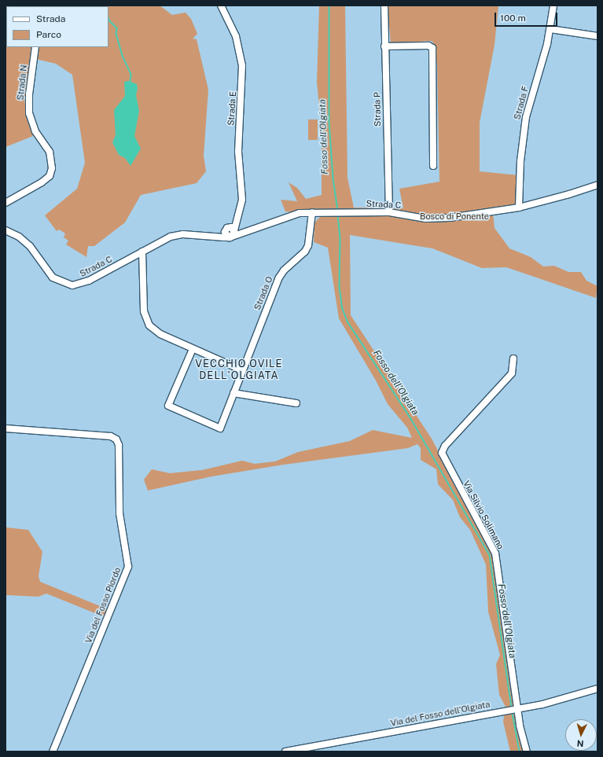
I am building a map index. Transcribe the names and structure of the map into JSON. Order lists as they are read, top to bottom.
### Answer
{
  "streets": {
    "street": [
      "Strada N",
      "Strada F",
      "Strada E",
      "Strada P",
      "Strada C",
      "Strada O",
      "Via Silvio Solimano",
      "Via del Fosso Piordo",
      "Via del Fosso dell'Olgiata"
    ]
  },
  "crossings": [
    ["Strada F", "Strada C"],
    ["Strada E", "Strada C"],
    ["Strada P", "Strada C"],
    ["Strada C", "Strada O"],
    ["Via Silvio Solimano", "Via del Fosso dell'Olgiata"]
  ],
  "districts": ["VECCHIO OVILE DELL'OLGIATA"],
  "water": ["Fosso dell’Olgiata"],
  "parks": ["Bosco di Ponente"],
  "legend": ["Strada", "Parco"],
  "scale_bar": "100 m",
  "north": "bottom"
}
